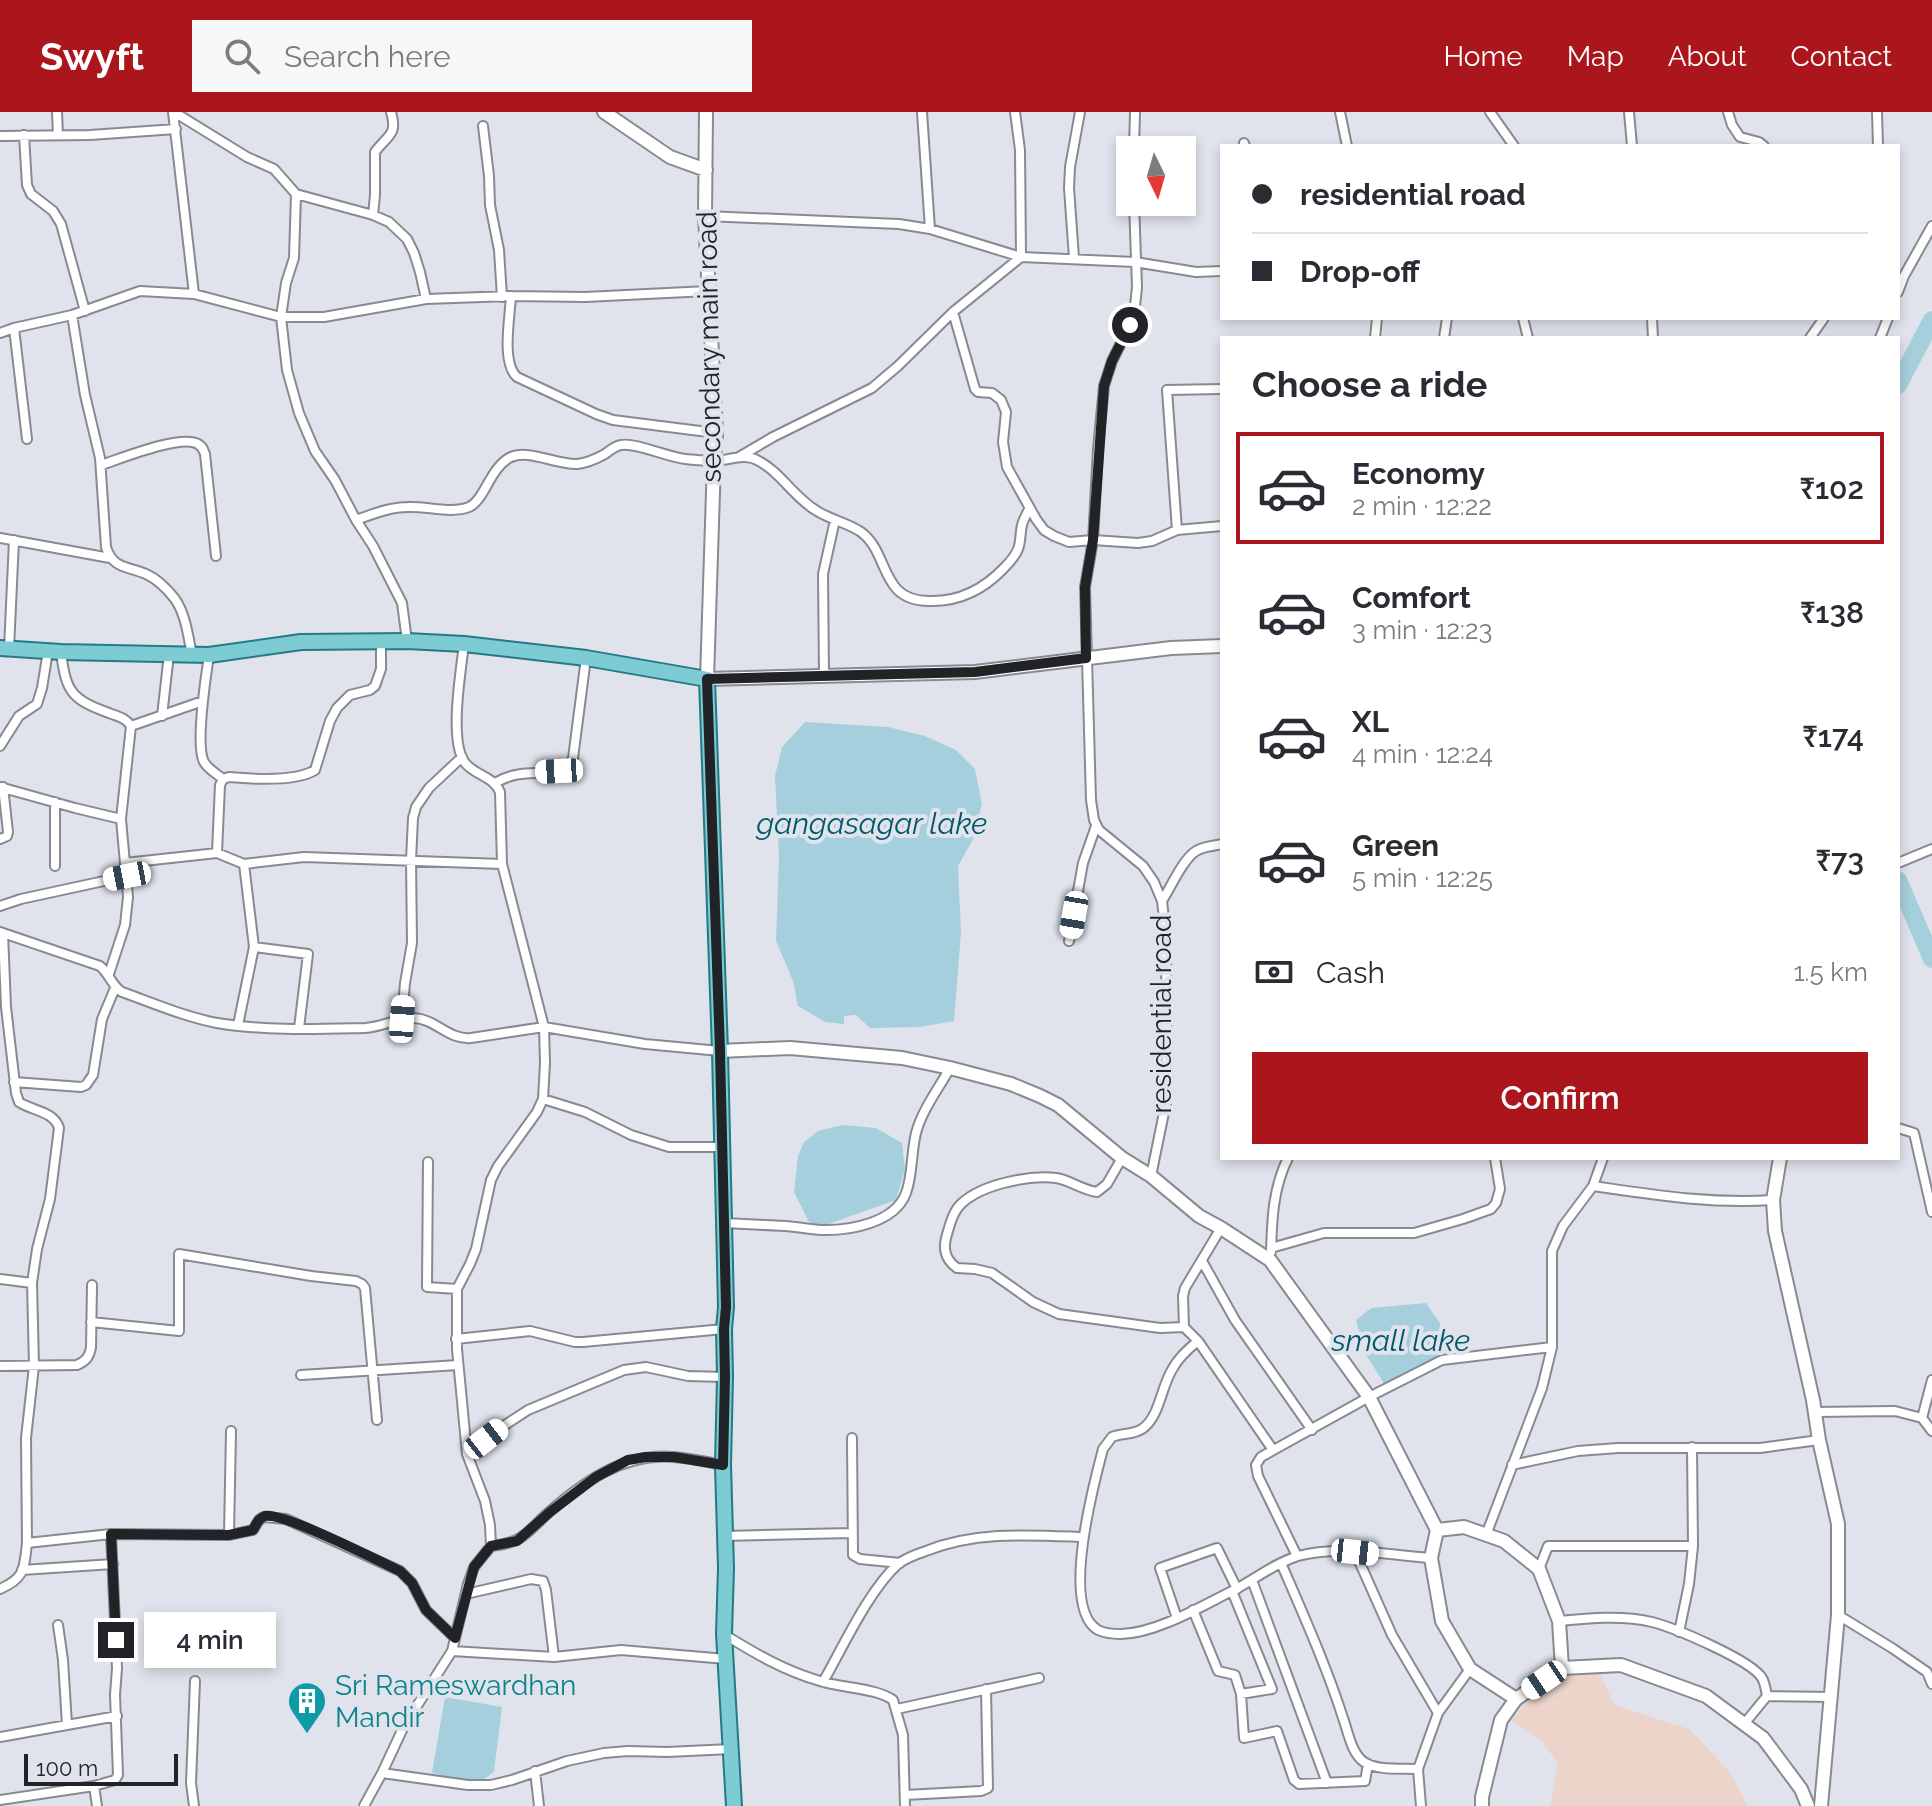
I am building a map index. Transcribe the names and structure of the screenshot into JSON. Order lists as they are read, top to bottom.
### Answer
{
  "streets": {
    "street": ["secondary main road", "residential road"]
  },
  "water": ["gangasagar lake", "small lake"],
  "places": {
    "building": ["Sri Rameswardhan Mandir"]
  },
  "scale_bar": "100 m",
  "north": "bottom",
  "page": {
    "header": "Swyft",
    "search": "Search here",
    "nav": [
      "Home",
      "Map",
      "About",
      "Contact"
    ],
    "banner": ["residential road", "Drop-off"],
    "heading": "Choose a ride",
    "list": [
      {
        "name": "Economy",
        "note": "2 min · 12:22",
        "value": "₹102"
      },
      {
        "name": "Comfort",
        "note": "3 min · 12:23",
        "value": "₹138"
      },
      {
        "name": "XL",
        "note": "4 min · 12:24",
        "value": "₹174"
      },
      {
        "name": "Green",
        "note": "5 min · 12:25",
        "value": "₹73"
      }
    ],
    "pay": ["Cash", "1.5 km"],
    "buttons": "Confirm",
    "bubble": "4 min",
    "scale": "100 m"
  }
}
